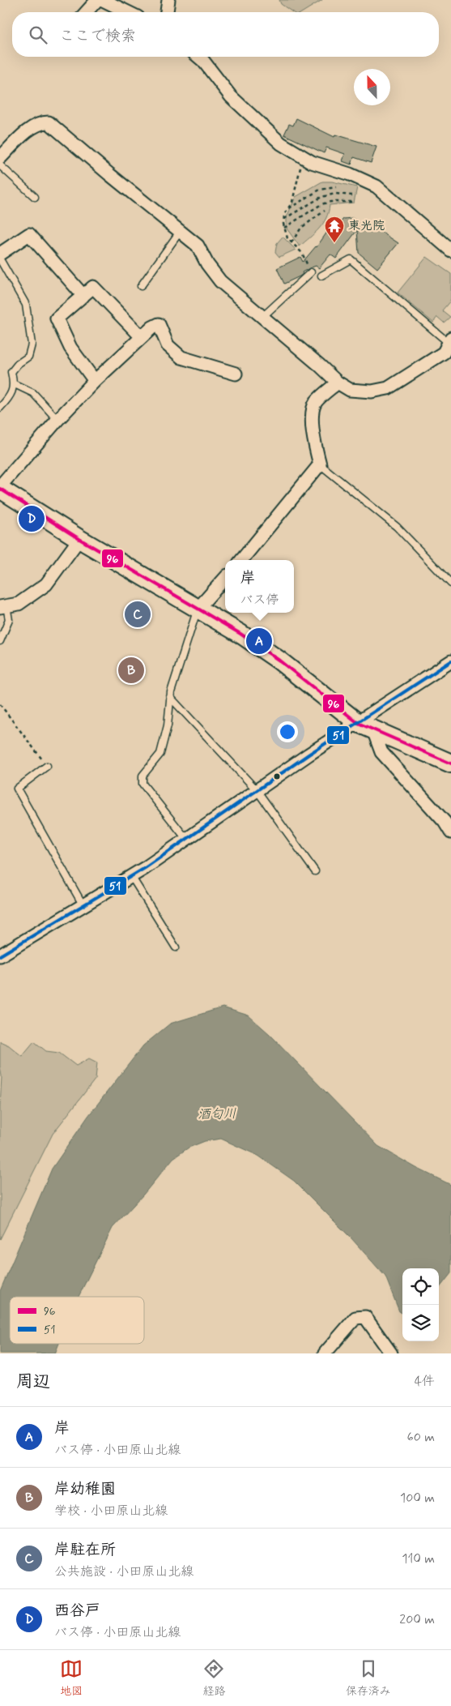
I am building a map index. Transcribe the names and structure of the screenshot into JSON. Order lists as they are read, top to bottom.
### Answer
{
  "water": ["酒匂川"],
  "places": {
    "temple": ["東光院"]
  },
  "lines": ["transit line 96", "transit line 51"],
  "legend": ["96", "51"],
  "north": "top",
  "page": {
    "search": "ここで検索",
    "pins": [
      "D",
      "C",
      "A",
      "B"
    ],
    "popup": ["岸", "バス停"],
    "heading": ["周辺", "4件"],
    "list": [
      {
        "mark": "A",
        "name": "岸",
        "note": "バス停 · 小田原山北線",
        "value": "60 m"
      },
      {
        "mark": "B",
        "name": "岸幼稚園",
        "note": "学校 · 小田原山北線",
        "value": "100 m"
      },
      {
        "mark": "C",
        "name": "岸駐在所",
        "note": "公共施設 · 小田原山北線",
        "value": "110 m"
      },
      {
        "mark": "D",
        "name": "西谷戸",
        "note": "バス停 · 小田原山北線",
        "value": "200 m"
      }
    ],
    "nav": ["地図", "経路", "保存済み"]
  }
}
